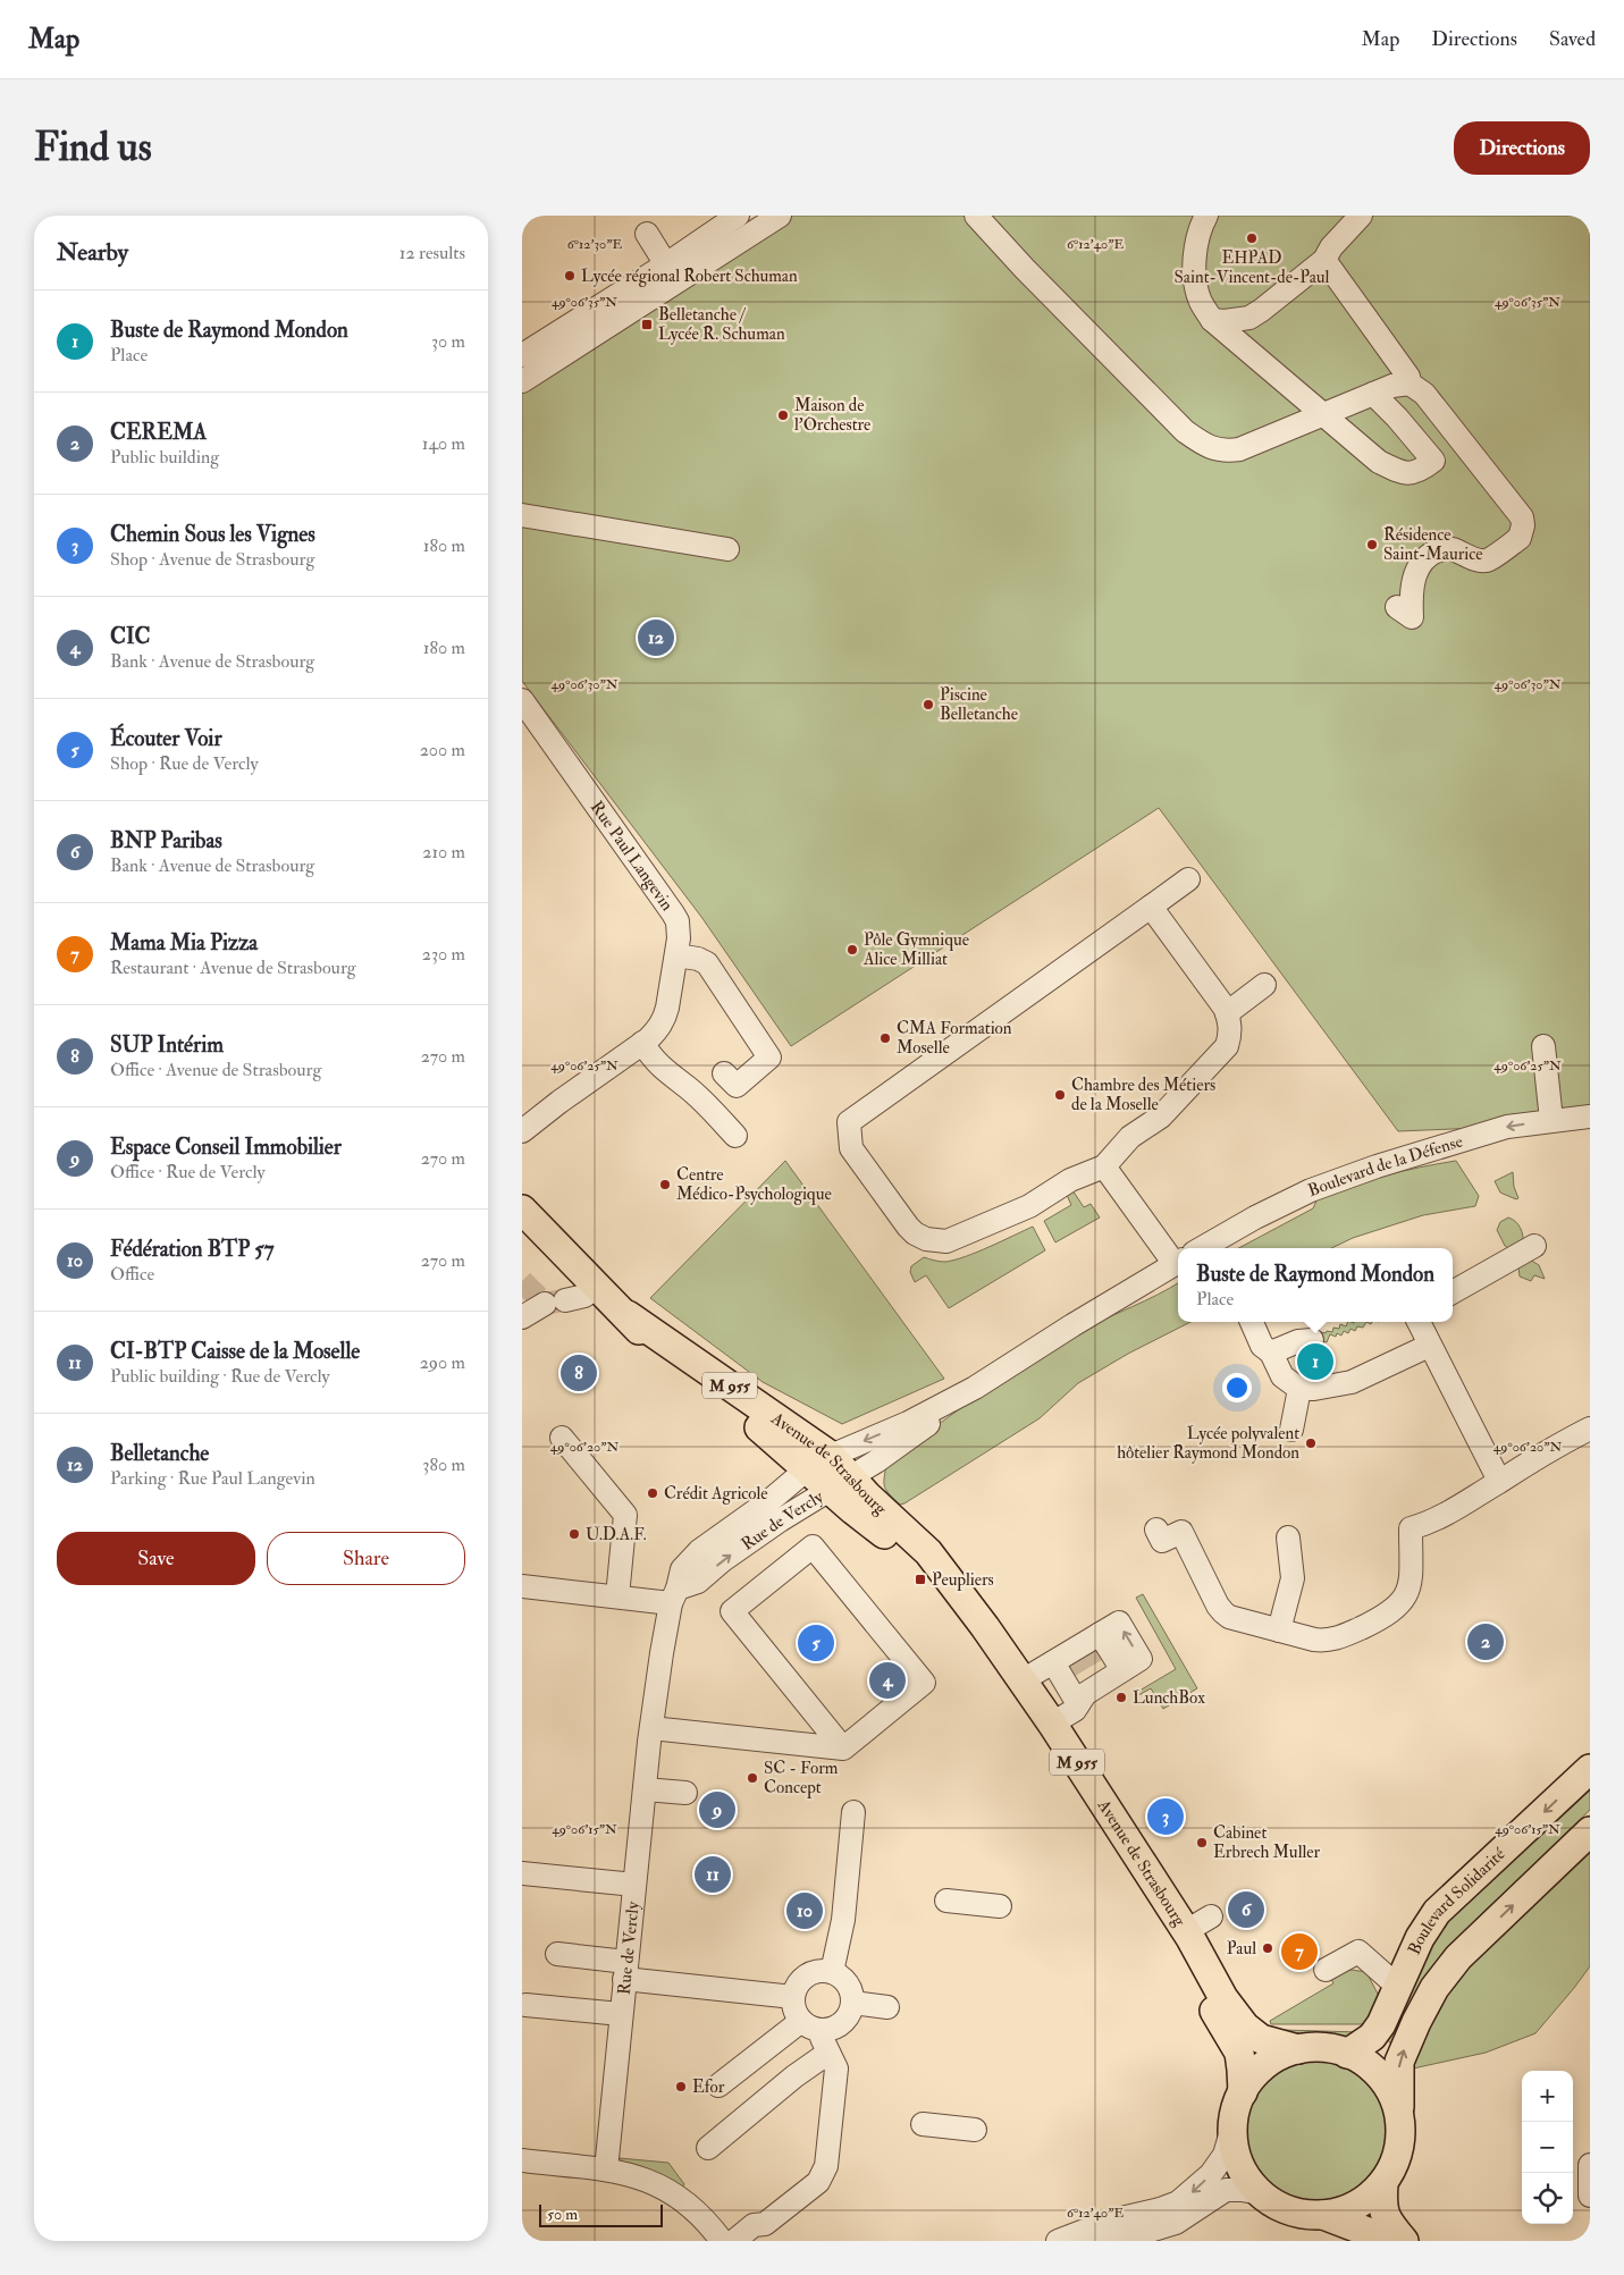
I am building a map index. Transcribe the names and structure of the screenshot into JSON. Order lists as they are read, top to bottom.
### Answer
{
  "streets": {
    "main road": ["M 955", "Avenue de Strasbourg", "Boulevard Solidarité"],
    "street": ["Rue Paul Langevin", "Boulevard de la Défense", "Rue de Vercly"]
  },
  "crossings": [
    ["Avenue de Strasbourg", "Rue de Vercly"],
    ["Avenue de Strasbourg", "Boulevard Solidarité"]
  ],
  "places": {
    "other": [
      "EHPAD Saint-Vincent-de-Paul",
      "Lycée régional Robert Schuman",
      "Maison de l'Orchestre",
      "Résidence Saint-Maurice",
      "Piscine Belletanche",
      "Pôle Gymnique Alice Milliat",
      "CMA Formation Moselle",
      "Chambre des Métiers de la Moselle",
      "Centre Médico-Psychologique",
      "Lycée polyvalent hôtelier Raymond Mondon",
      "Crédit Agricole",
      "U.D.A.F.",
      "LunchBox",
      "SC - Form Concept",
      "Cabinet Erbrech Muller",
      "Paul",
      "Efor"
    ],
    "transit": ["Belletanche / Lycée R. Schuman", "Peupliers"]
  },
  "scale_bar": "50 m",
  "page": {
    "header": "Map",
    "nav": ["Map", "Directions", "Saved"],
    "buttons": [
      "Directions",
      ["Save", "Share"]
    ],
    "title": "Find us",
    "heading": ["Nearby", "12 results"],
    "list": [
      {
        "mark": "1",
        "name": "Buste de Raymond Mondon",
        "note": "Place",
        "value": "30 m"
      },
      {
        "mark": "2",
        "name": "CEREMA",
        "note": "Public building",
        "value": "140 m"
      },
      {
        "mark": "3",
        "name": "Chemin Sous les Vignes",
        "note": "Shop · Avenue de Strasbourg",
        "value": "180 m"
      },
      {
        "mark": "4",
        "name": "CIC",
        "note": "Bank · Avenue de Strasbourg",
        "value": "180 m"
      },
      {
        "mark": "5",
        "name": "Écouter Voir",
        "note": "Shop · Rue de Vercly",
        "value": "200 m"
      },
      {
        "mark": "6",
        "name": "BNP Paribas",
        "note": "Bank · Avenue de Strasbourg",
        "value": "210 m"
      },
      {
        "mark": "7",
        "name": "Mama Mia Pizza",
        "note": "Restaurant · Avenue de Strasbourg",
        "value": "230 m"
      },
      {
        "mark": "8",
        "name": "SUP Intérim",
        "note": "Office · Avenue de Strasbourg",
        "value": "270 m"
      },
      {
        "mark": "9",
        "name": "Espace Conseil Immobilier",
        "note": "Office · Rue de Vercly",
        "value": "270 m"
      },
      {
        "mark": "10",
        "name": "Fédération BTP 57",
        "note": "Office",
        "value": "270 m"
      },
      {
        "mark": "11",
        "name": "CI-BTP Caisse de la Moselle",
        "note": "Public building · Rue de Vercly",
        "value": "290 m"
      },
      {
        "mark": "12",
        "name": "Belletanche",
        "note": "Parking · Rue Paul Langevin",
        "value": "380 m"
      }
    ],
    "pins": [
      "12",
      "1",
      "8",
      "2",
      "5",
      "4",
      "9",
      "3",
      "11",
      "6",
      "10",
      "7"
    ],
    "popup": ["Buste de Raymond Mondon", "Place"],
    "map_buttons": ["+", "−"],
    "scale": "50 m"
  },
  "coordinates": [
    "6°12'30\"E",
    "6°12'40\"E",
    "49°06'35\"N",
    "49°06'30\"N",
    "49°06'25\"N",
    "49°06'20\"N",
    "49°06'15\"N"
  ]
}
